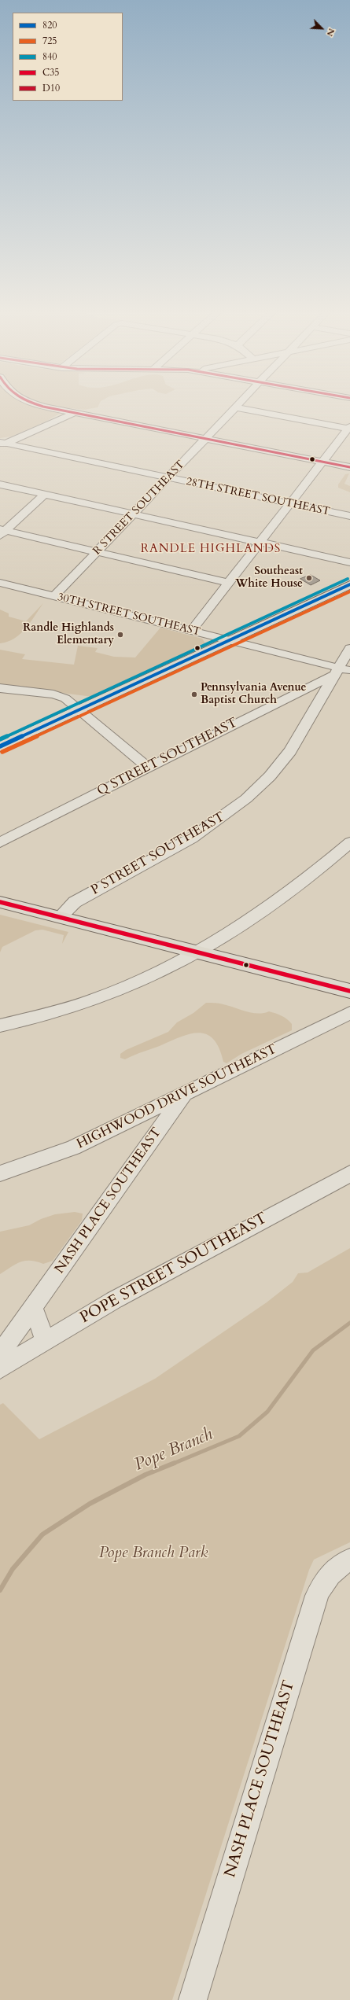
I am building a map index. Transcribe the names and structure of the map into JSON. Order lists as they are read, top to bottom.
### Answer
{
  "streets": {
    "street": [
      "28TH STREET SOUTHEAST",
      "R STREET SOUTHEAST",
      "30TH STREET SOUTHEAST",
      "Q STREET SOUTHEAST",
      "P STREET SOUTHEAST",
      "HIGHWOOD DRIVE SOUTHEAST",
      "NASH PLACE SOUTHEAST",
      "POPE STREET SOUTHEAST"
    ]
  },
  "crossings": [
    ["28TH STREET SOUTHEAST", "R STREET SOUTHEAST"],
    ["R STREET SOUTHEAST", "30TH STREET SOUTHEAST"],
    ["30TH STREET SOUTHEAST", "Q STREET SOUTHEAST"],
    ["30TH STREET SOUTHEAST", "P STREET SOUTHEAST"],
    ["Q STREET SOUTHEAST", "P STREET SOUTHEAST"],
    ["HIGHWOOD DRIVE SOUTHEAST", "NASH PLACE SOUTHEAST"]
  ],
  "districts": ["RANDLE HIGHLANDS"],
  "water": ["Pope Branch"],
  "parks": ["Pope Branch Park"],
  "places": ["Southeast White House", "Randle Highlands Elementary", "Pennsylvania Avenue Baptist Church"],
  "lines": [
    "transit line D10",
    "transit line 840",
    "transit line 820",
    "transit line 725",
    "transit line C35"
  ],
  "legend": [
    "820",
    "725",
    "840",
    "C35",
    "D10"
  ],
  "north": "bottom right"
}
